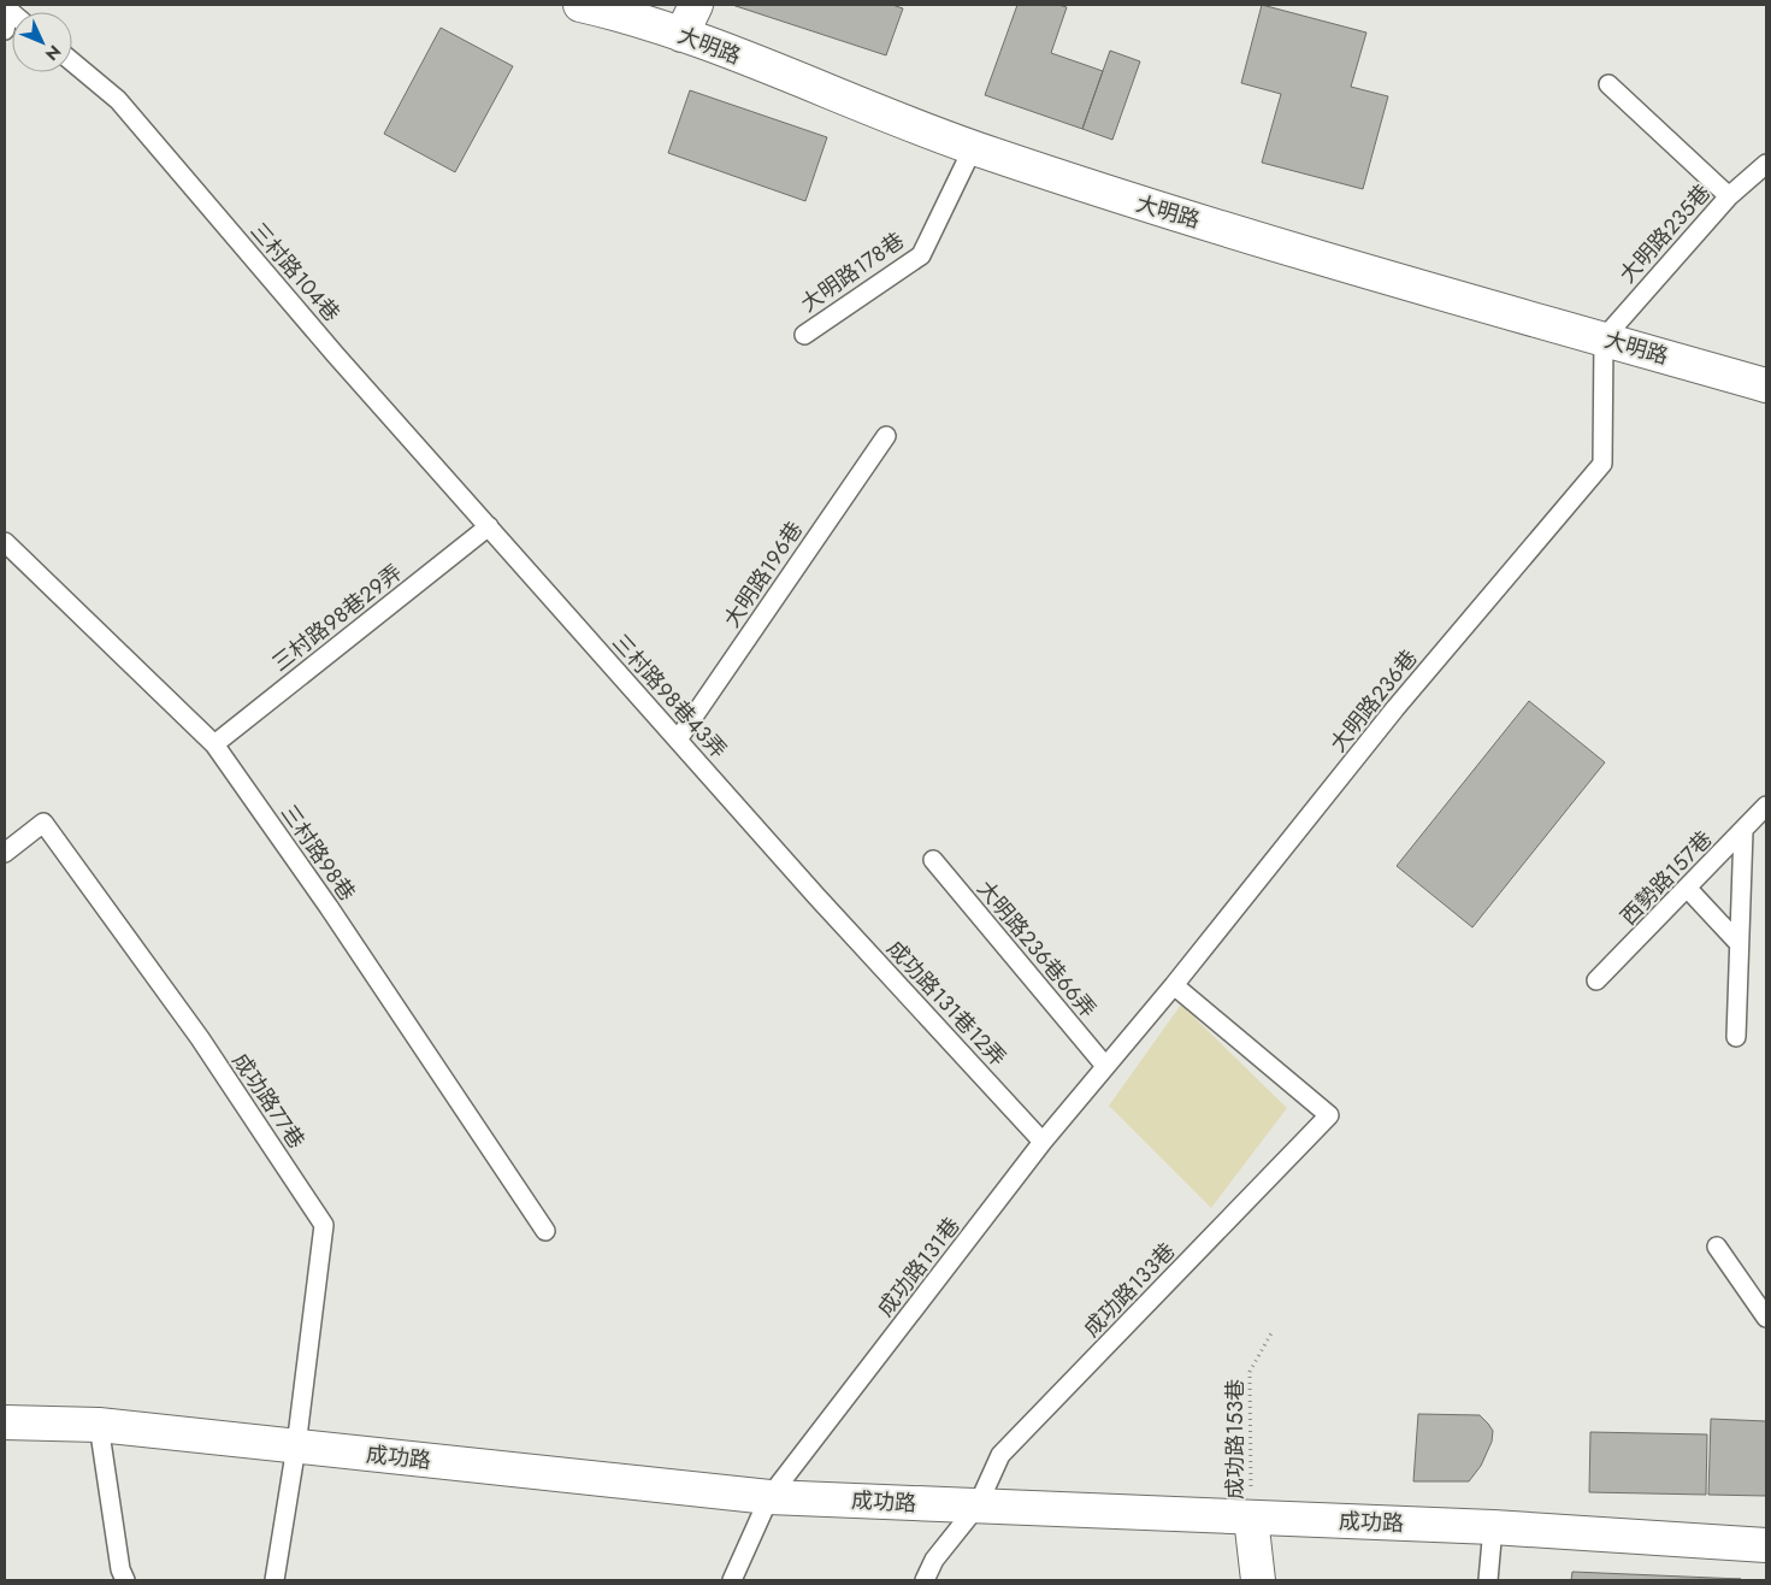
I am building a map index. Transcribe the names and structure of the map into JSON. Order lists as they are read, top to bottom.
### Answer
{
  "streets": {
    "street": ["大明路", "成功路"],
    "lane": [
      "大明路235巷",
      "三村路104巷",
      "大明路178巷",
      "大明路196巷",
      "三村路98巷29弄",
      "三村路98巷43弄",
      "大明路236巷",
      "三村路98巷",
      "西勢路157巷",
      "大明路236巷66弄",
      "成功路131巷12弄",
      "成功路77巷",
      "成功路131巷",
      "成功路133巷"
    ],
    "path": ["成功路153巷"]
  },
  "crossings": [
    ["大明路", "大明路235巷"],
    ["大明路", "大明路178巷"],
    ["大明路", "大明路236巷"],
    ["大明路235巷", "大明路236巷"],
    ["三村路104巷", "三村路98巷29弄"],
    ["三村路104巷", "三村路98巷43弄"],
    ["大明路196巷", "三村路98巷43弄"],
    ["三村路98巷29弄", "三村路98巷43弄"],
    ["三村路98巷29弄", "三村路98巷"],
    ["三村路98巷43弄", "成功路131巷12弄"],
    ["大明路236巷", "大明路236巷66弄"],
    ["大明路236巷", "成功路131巷"],
    ["大明路236巷", "成功路133巷"],
    ["大明路236巷66弄", "成功路131巷"],
    ["成功路131巷12弄", "成功路131巷"],
    ["成功路77巷", "成功路"],
    ["成功路131巷", "成功路"],
    ["成功路133巷", "成功路"],
    ["成功路153巷", "成功路"]
  ],
  "north": "bottom right"
}
